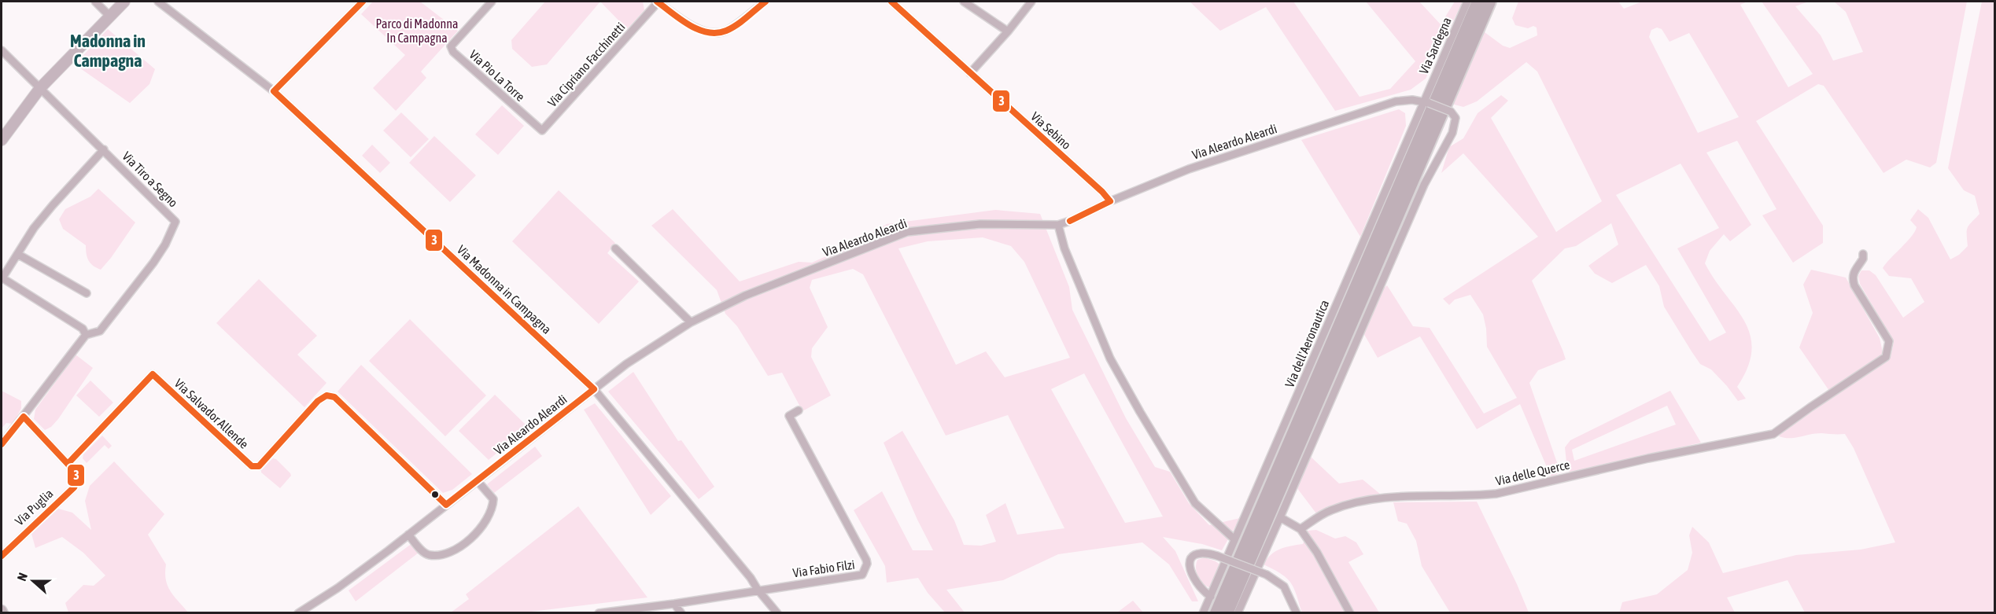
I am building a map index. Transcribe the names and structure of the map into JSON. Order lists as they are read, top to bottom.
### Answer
{
  "streets": {
    "street": [
      "Via Sardegna",
      "Via Cipriano Facchinetti",
      "Via Pio La Torre",
      "Via Sebino",
      "Via Aleardo Aleardi",
      "Via Tiro a Segno",
      "Via Madonna in Campagna",
      "Via dell'Aeronautica",
      "Via Salvador Allende",
      "Via delle Querce",
      "Via Puglia",
      "Via Fabio Filzi"
    ]
  },
  "crossings": [
    ["Via Sardegna", "Via Aleardo Aleardi"],
    ["Via Sardegna", "Via dell'Aeronautica"],
    ["Via Cipriano Facchinetti", "Via Pio La Torre"],
    ["Via Sebino", "Via Aleardo Aleardi"],
    ["Via Aleardo Aleardi", "Via Madonna in Campagna"],
    ["Via Aleardo Aleardi", "Via dell'Aeronautica"],
    ["Via Aleardo Aleardi", "Via Salvador Allende"],
    ["Via Madonna in Campagna", "Via Fabio Filzi"],
    ["Via Salvador Allende", "Via Puglia"]
  ],
  "districts": ["Madonna in Campagna"],
  "parks": ["Parco di Madonna In Campagna"],
  "lines": ["transit line 3"],
  "north": "left"
}
